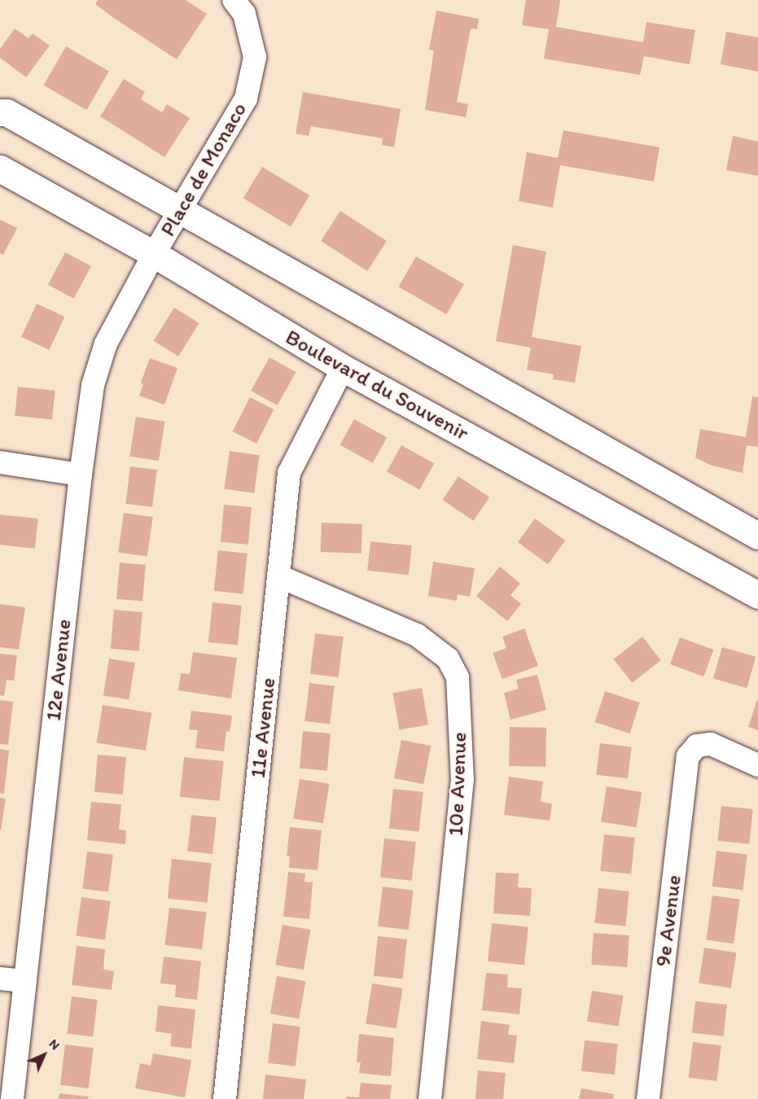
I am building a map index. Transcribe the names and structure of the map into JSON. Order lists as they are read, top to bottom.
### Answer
{
  "streets": {
    "street": [
      "Place de Monaco",
      "Boulevard du Souvenir",
      "12e Avenue",
      "11e Avenue",
      "10e Avenue",
      "9e Avenue"
    ]
  },
  "crossings": [
    ["Place de Monaco", "Boulevard du Souvenir"],
    ["Place de Monaco", "12e Avenue"],
    ["Boulevard du Souvenir", "12e Avenue"],
    ["Boulevard du Souvenir", "11e Avenue"],
    ["11e Avenue", "10e Avenue"]
  ],
  "north": "top right"
}
